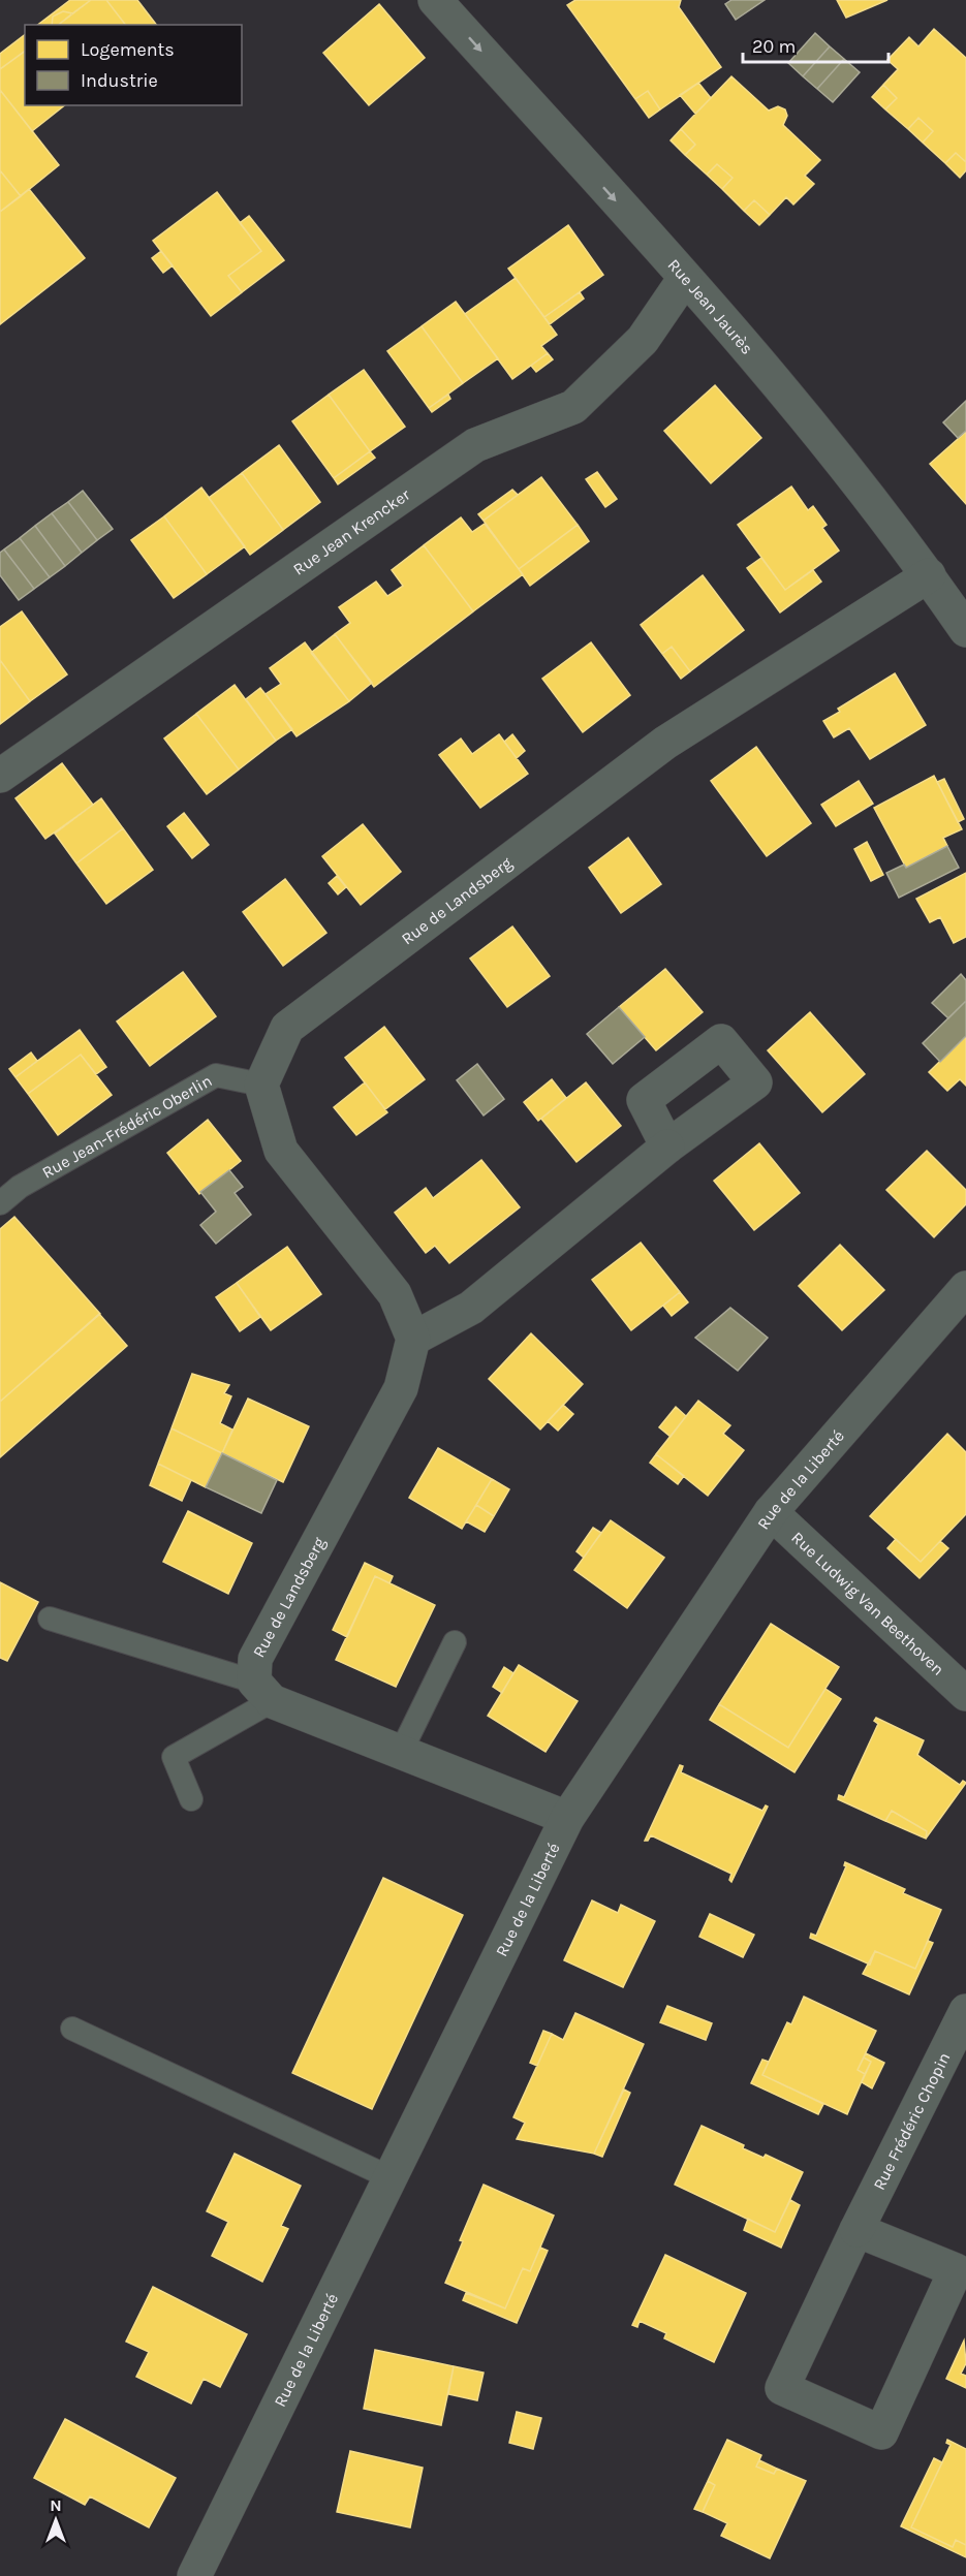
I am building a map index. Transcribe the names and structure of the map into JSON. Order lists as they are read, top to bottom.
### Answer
{
  "streets": {
    "street": [
      "Rue Jean Jaurès",
      "Rue Jean Krencker",
      "Rue de Landsberg",
      "Rue de la Liberté",
      "Rue Ludwig Van Beethoven",
      "Rue Frédéric Chopin"
    ],
    "lane": ["Rue Jean-Frédéric Oberlin"]
  },
  "crossings": [
    ["Rue Jean Jaurès", "Rue Jean Krencker"],
    ["Rue Jean Jaurès", "Rue de Landsberg"],
    ["Rue de Landsberg", "Rue Jean-Frédéric Oberlin"],
    ["Rue de la Liberté", "Rue Ludwig Van Beethoven"]
  ],
  "one_way": ["Rue Jean Jaurès"],
  "legend": ["Logements", "Industrie"],
  "scale_bar": "20 m",
  "north": "top"
}
